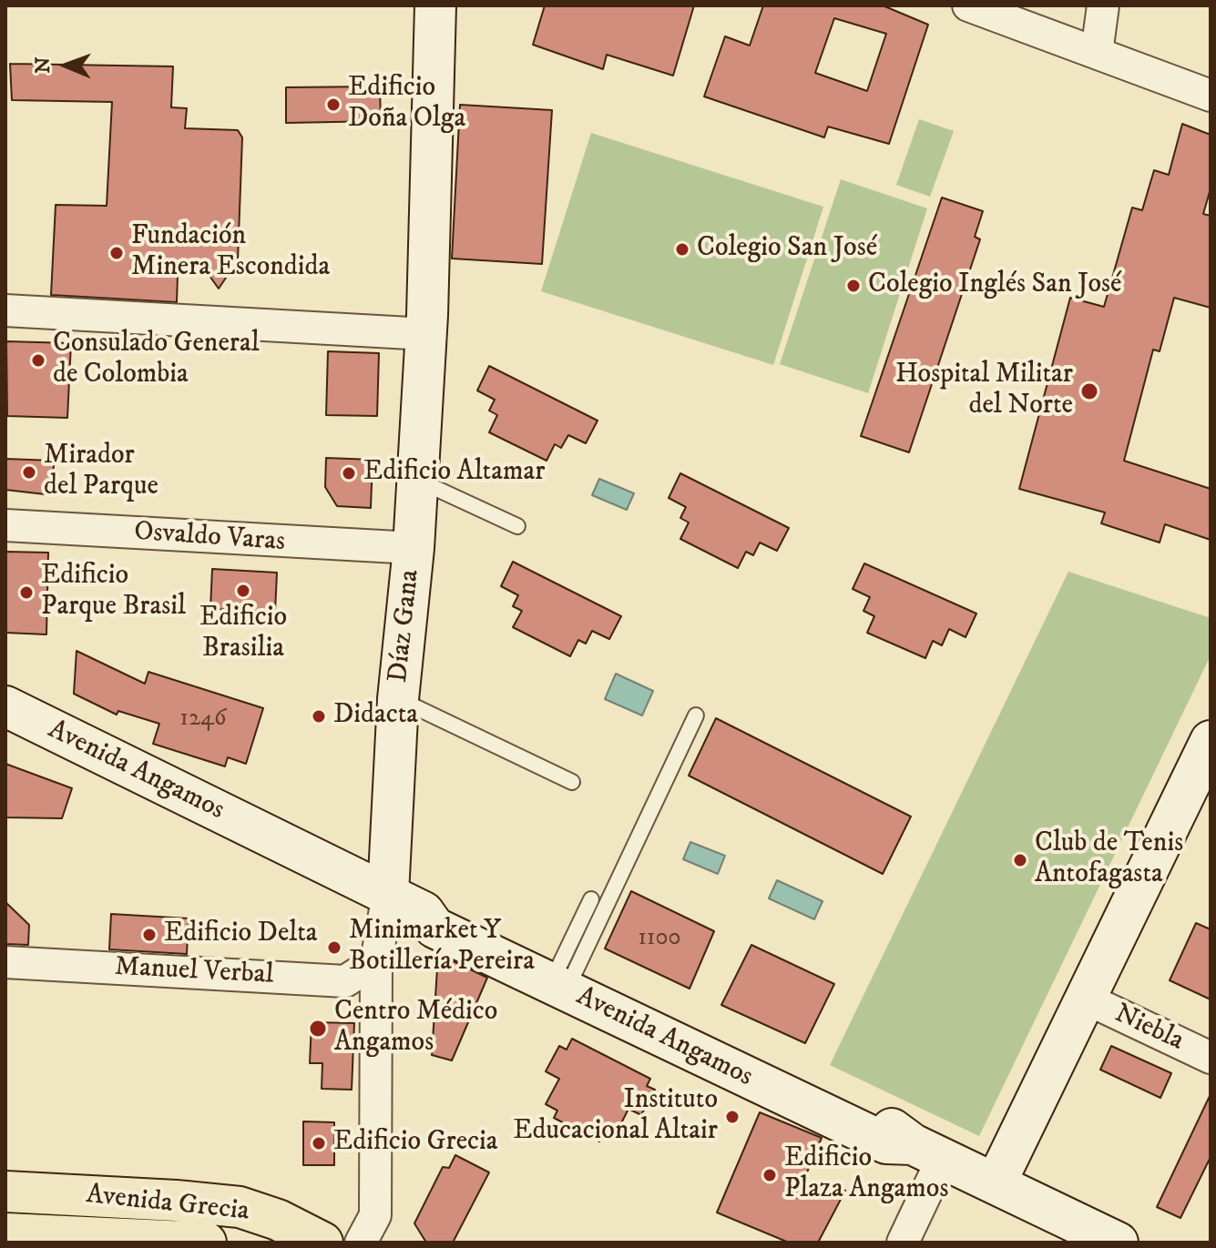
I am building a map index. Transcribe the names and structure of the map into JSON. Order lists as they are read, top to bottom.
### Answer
{
  "streets": {
    "highway": ["Avenida Grecia"],
    "main road": ["Díaz Gana", "Avenida Angamos"],
    "street": ["Osvaldo Varas", "Manuel Verbal", "Niebla"]
  },
  "crossings": [
    ["Osvaldo Varas", "Díaz Gana"],
    ["Díaz Gana", "Avenida Angamos"],
    ["Díaz Gana", "Manuel Verbal"]
  ],
  "places": [
    "Edificio Doña Olga",
    "Colegio San José",
    "Fundación Minera Escondida",
    "Colegio Inglés San José",
    "Consulado General de Colombia",
    "Hospital Militar del Norte",
    "Mirador del Parque",
    "Edificio Altamar",
    "Edificio Brasilia",
    "Edificio Parque Brasil",
    "Didacta",
    "Club de Tenis Antofagasta",
    "Edificio Delta",
    "Minimarket Y Botillería Pereira",
    "Centro Médico Angamos",
    "Instituto Educacional Altair",
    "Edificio Grecia",
    "Edificio Plaza Angamos"
  ],
  "house_numbers": ["1246", "1100"],
  "north": "left"
}
